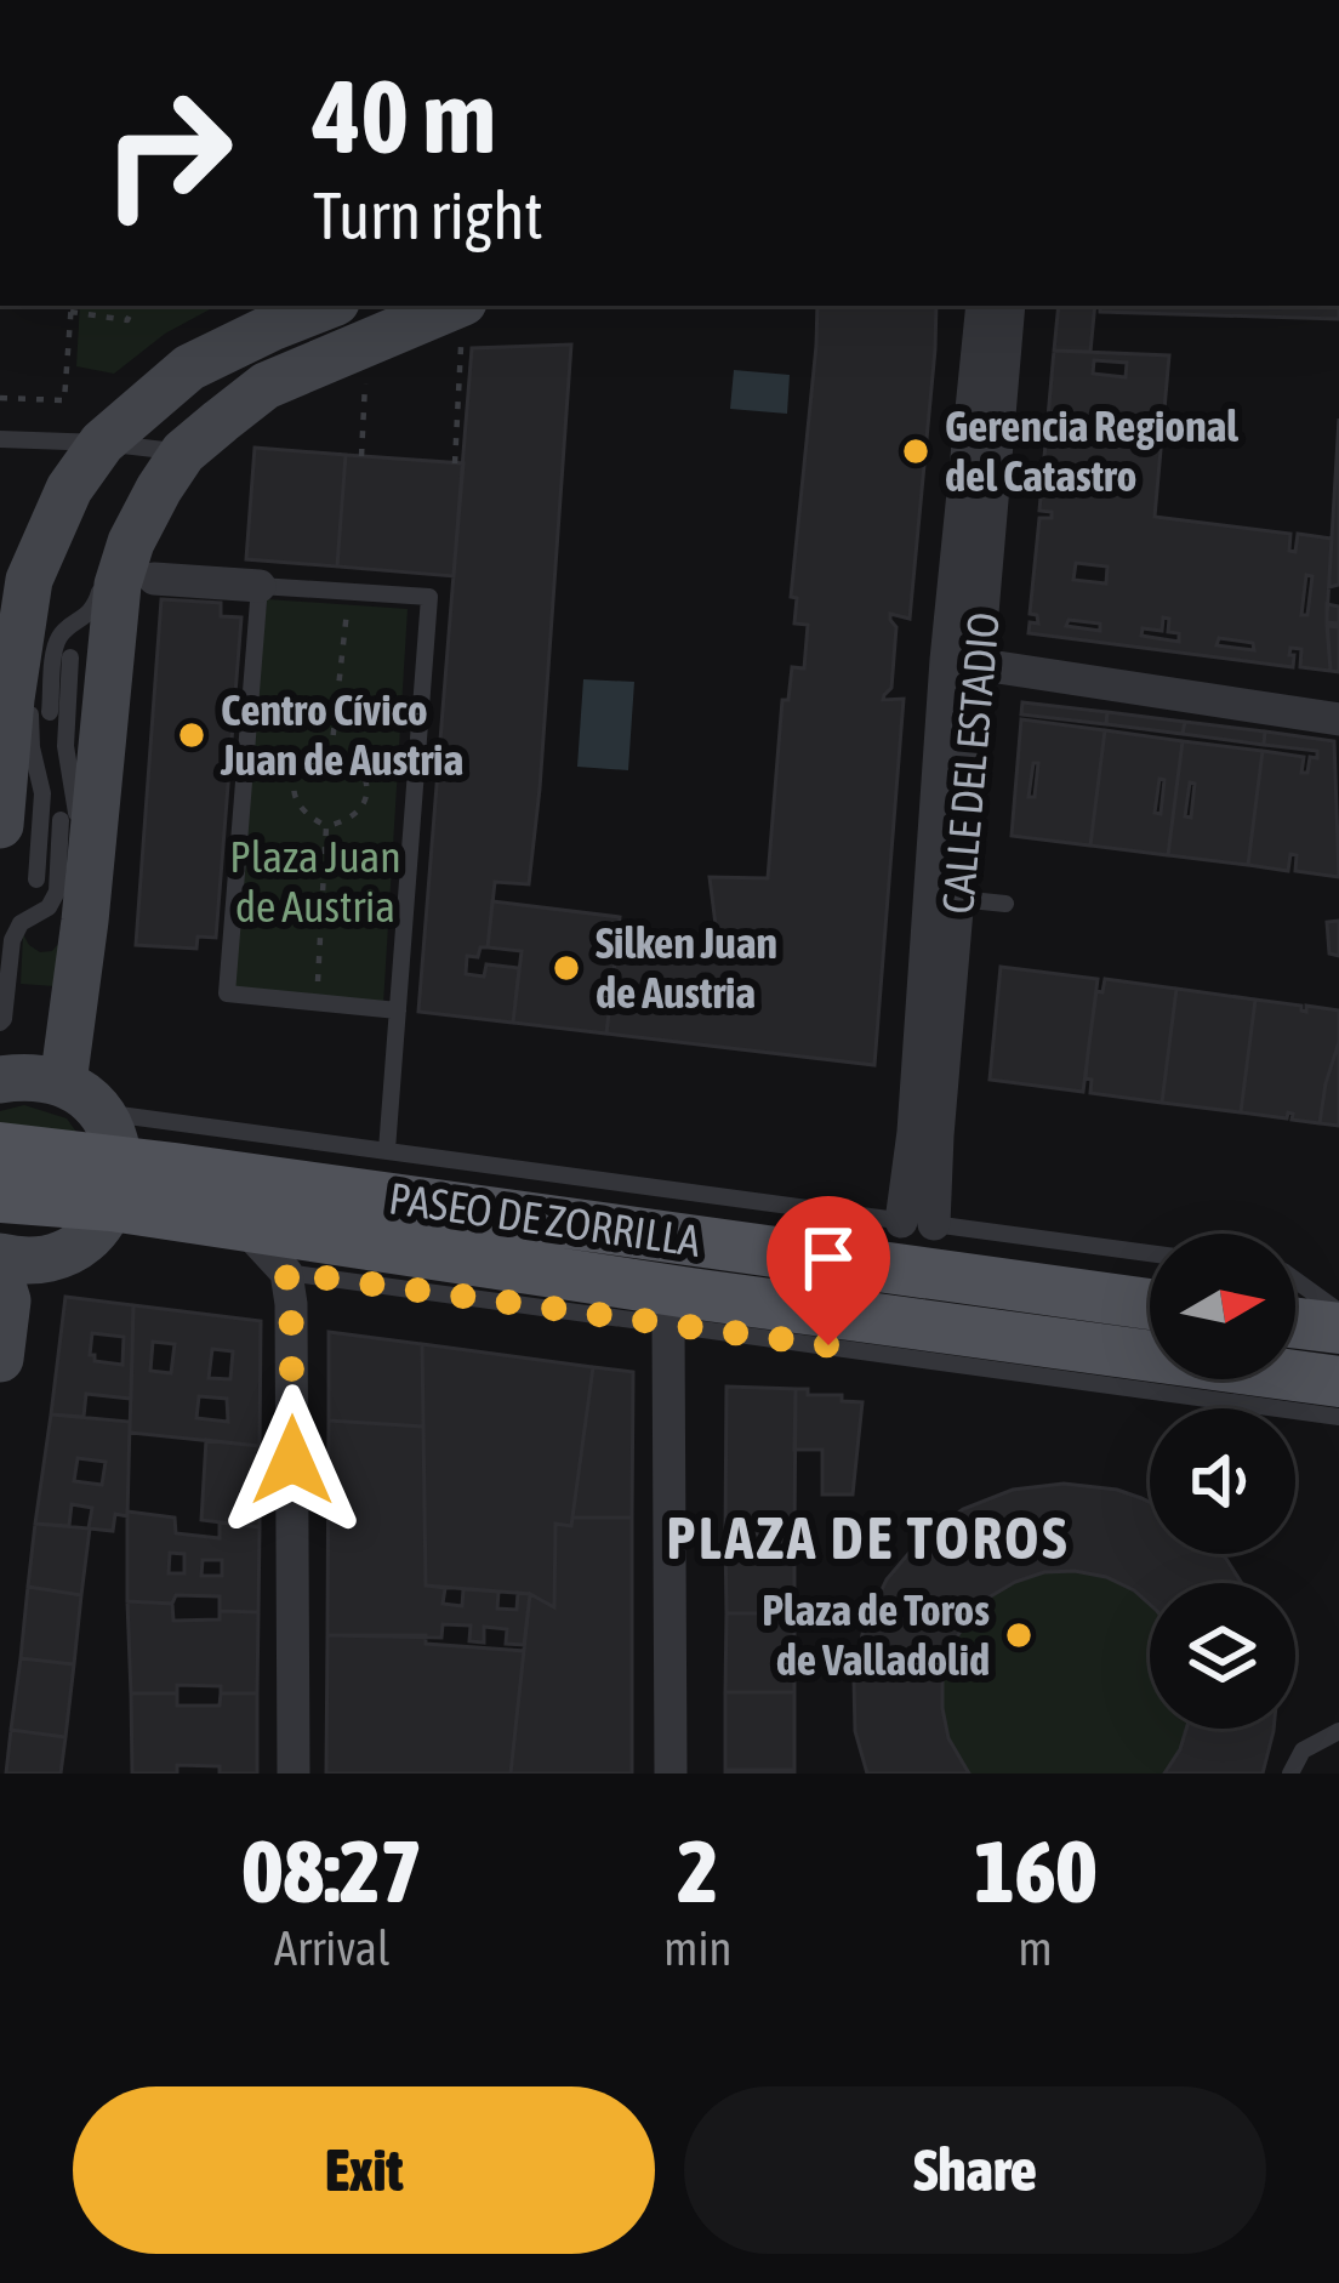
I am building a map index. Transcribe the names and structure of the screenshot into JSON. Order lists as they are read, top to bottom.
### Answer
{
  "streets": {
    "main road": ["PASEO DE ZORRILLA"],
    "street": ["CALLE DEL ESTADIO"]
  },
  "districts": ["PLAZA DE TOROS"],
  "parks": ["Plaza Juan de Austria"],
  "places": [
    "Gerencia Regional del Catastro",
    "Centro Cívico Juan de Austria",
    "Silken Juan de Austria",
    "Plaza de Toros de Valladolid"
  ],
  "north": "right",
  "page": {
    "turn": ["40 m", "Turn right"],
    "eta": [
      "08:27",
      "Arrival",
      "2",
      "min",
      "160",
      "m"
    ],
    "buttons": ["Exit", "Share"]
  }
}
